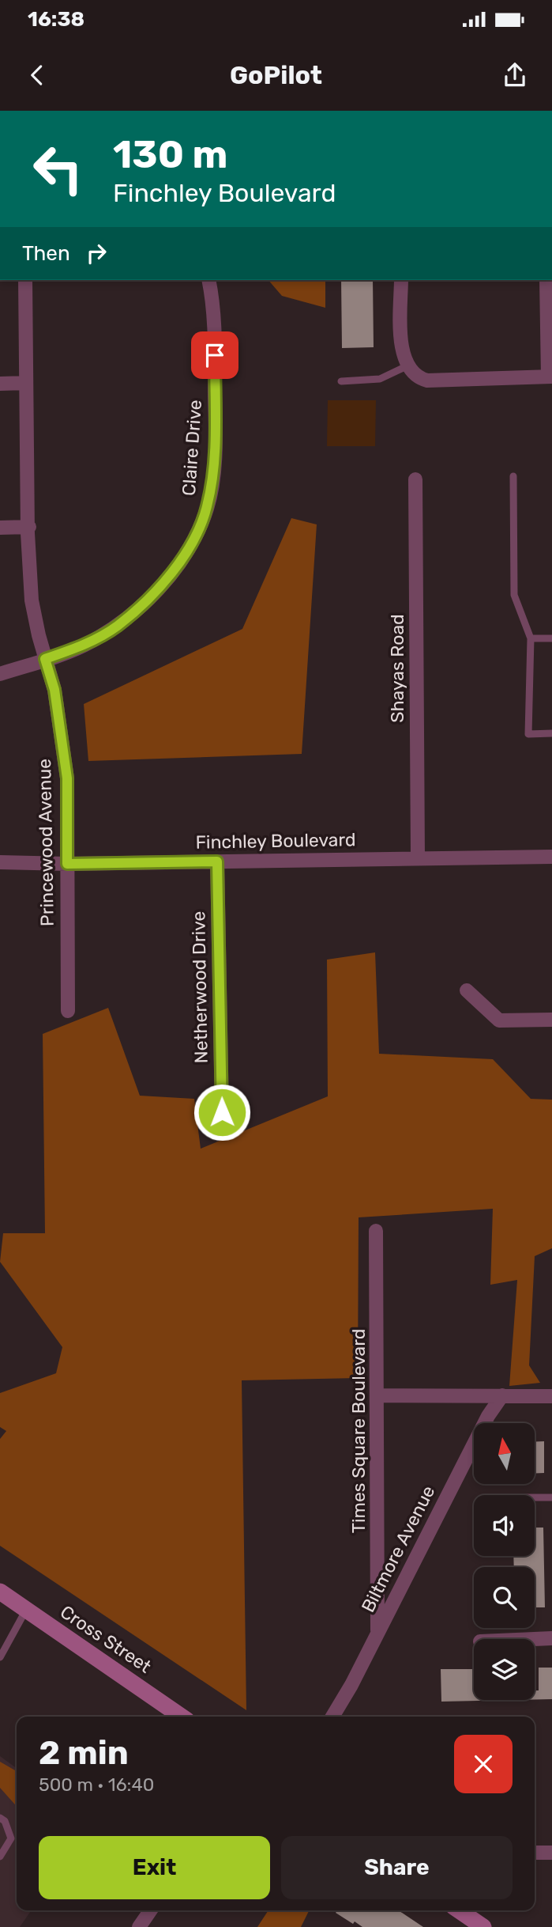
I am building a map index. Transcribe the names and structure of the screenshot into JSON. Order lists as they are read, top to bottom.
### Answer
{
  "streets": {
    "main road": ["Cross Street"],
    "street": [
      "Claire Drive",
      "Shayas Road",
      "Finchley Boulevard",
      "Princewood Avenue",
      "Netherwood Drive",
      "Times Square Boulevard",
      "Biltmore Avenue"
    ]
  },
  "crossings": [
    ["Claire Drive", "Princewood Avenue"],
    ["Shayas Road", "Finchley Boulevard"],
    ["Finchley Boulevard", "Princewood Avenue"],
    ["Finchley Boulevard", "Netherwood Drive"],
    ["Times Square Boulevard", "Biltmore Avenue"]
  ],
  "north": "top",
  "page": {
    "status": "16:38",
    "header": "GoPilot",
    "turn": ["130 m", "Finchley Boulevard"],
    "then": "Then",
    "heading": ["2 min", "500 m · 16:40"],
    "buttons": ["Exit", "Share"]
  }
}
